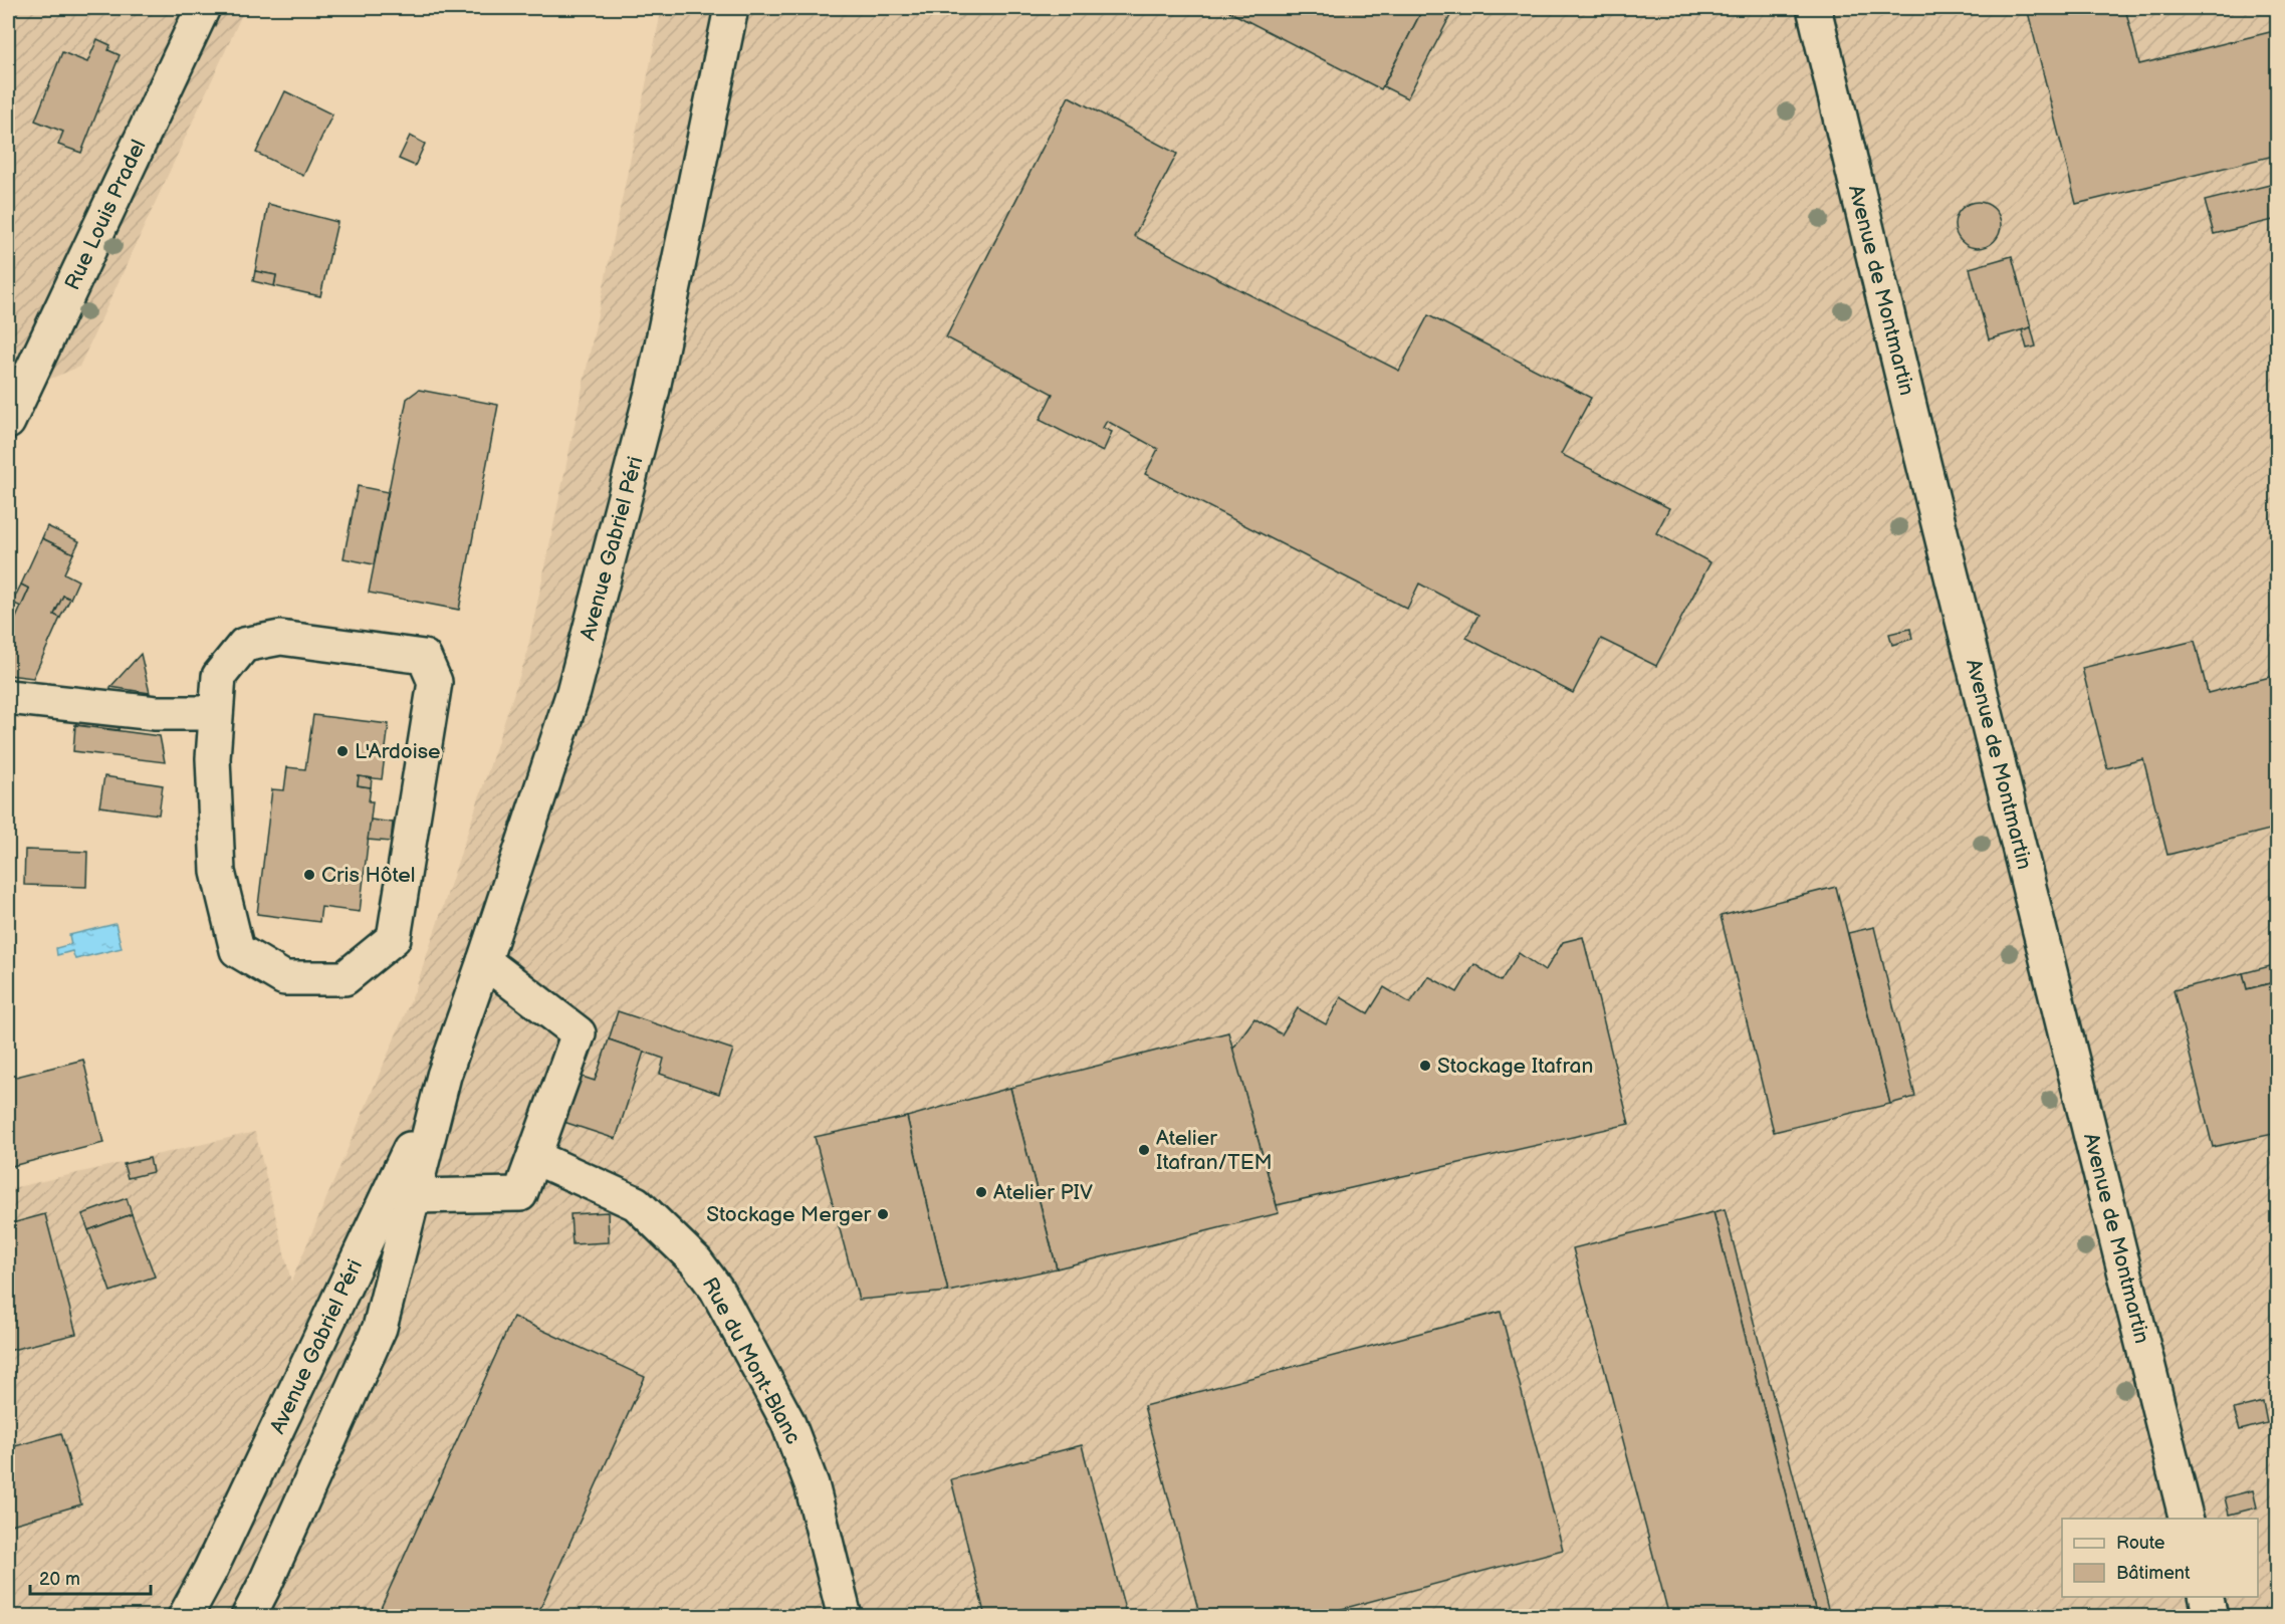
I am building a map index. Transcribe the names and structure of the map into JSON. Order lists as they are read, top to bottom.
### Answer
{
  "streets": {
    "main road": [
      "Rue Louis Pradel",
      "Avenue de Montmartin",
      "Avenue Gabriel Péri",
      "Rue du Mont-Blanc"
    ]
  },
  "places": [
    "L'Ardoise",
    "Cris Hôtel",
    "Stockage Itafran",
    "Atelier Itafran/TEM",
    "Atelier PIV",
    "Stockage Merger"
  ],
  "legend": ["Route", "Bâtiment"],
  "scale_bar": "20 m"
}
